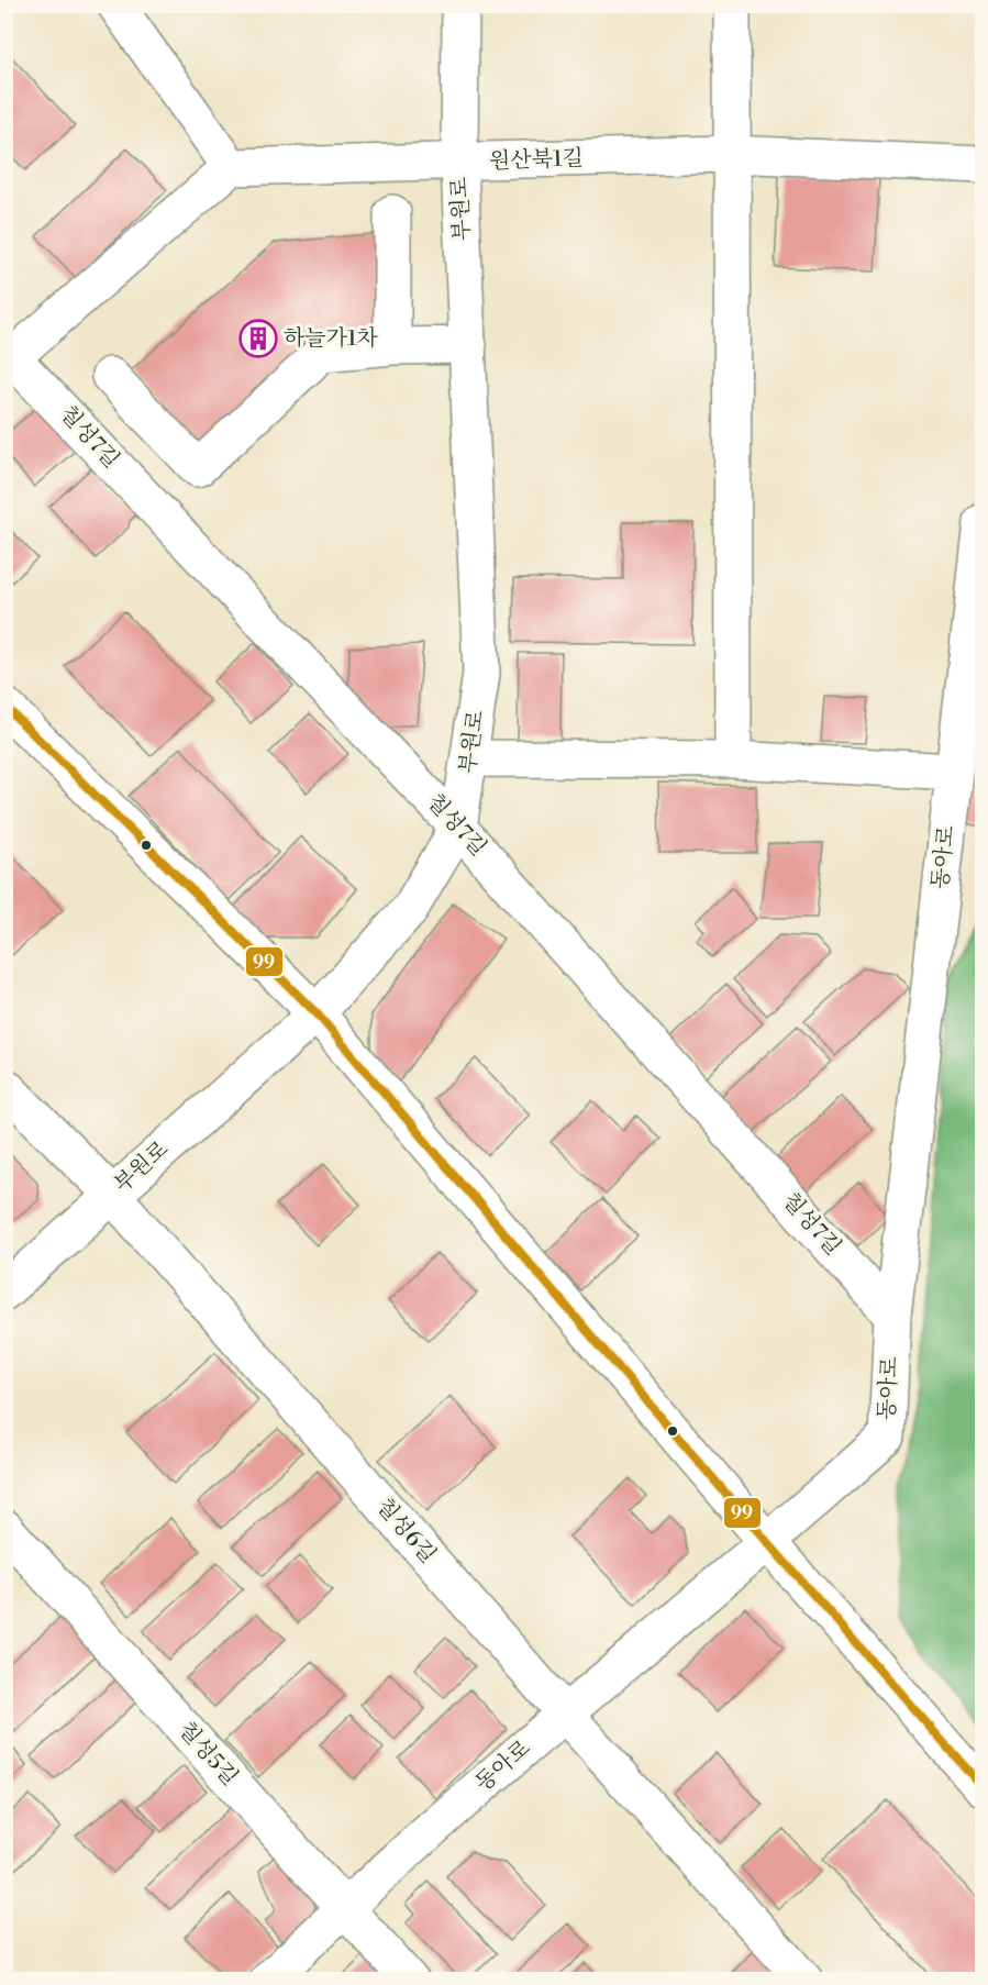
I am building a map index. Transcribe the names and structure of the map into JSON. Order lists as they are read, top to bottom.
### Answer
{
  "streets": {
    "street": [
      "원산북1길",
      "부원로",
      "칠성7길",
      "동아로",
      "칠성6길",
      "칠성5길"
    ]
  },
  "crossings": [
    ["원산북1길", "부원로"],
    ["부원로", "칠성7길"],
    ["부원로", "칠성6길"],
    ["칠성7길", "동아로"],
    ["동아로", "칠성6길"],
    ["동아로", "칠성5길"]
  ],
  "places": {
    "building": ["하늘가1차"]
  },
  "lines": ["transit line 99"]
}
